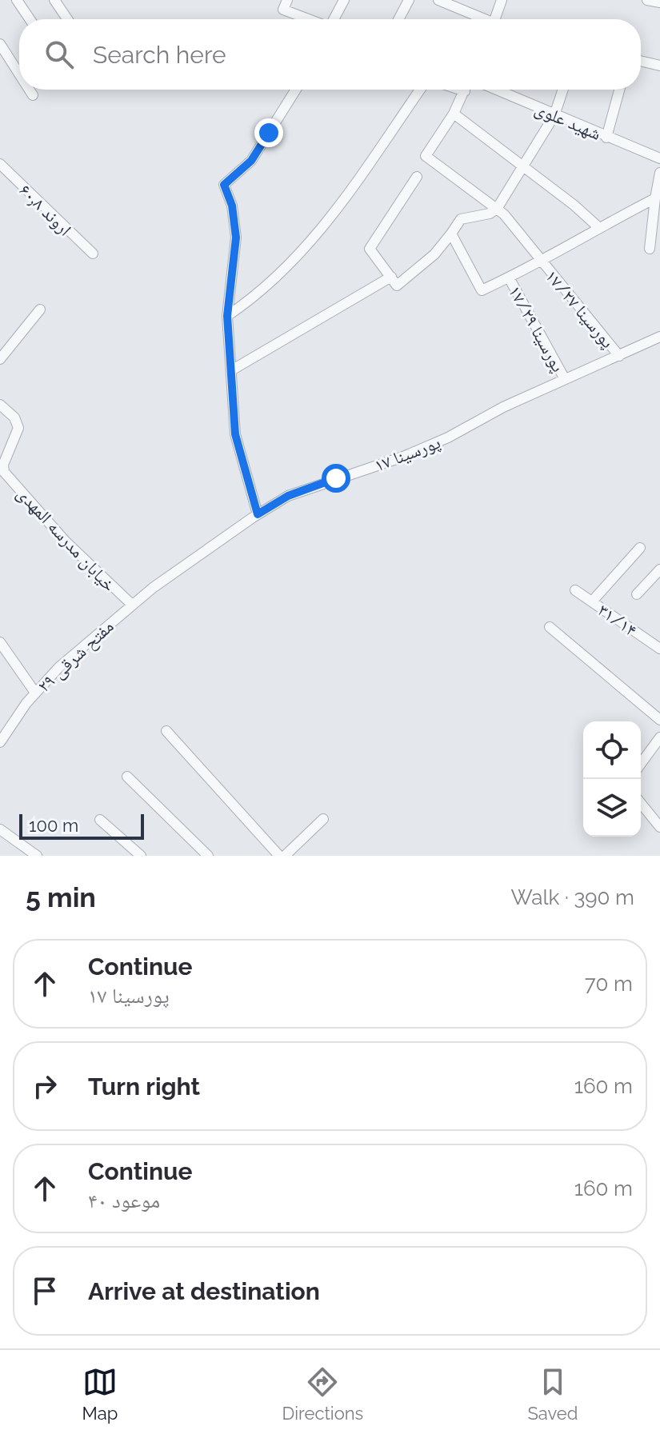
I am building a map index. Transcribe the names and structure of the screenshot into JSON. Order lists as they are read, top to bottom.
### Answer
{
  "streets": {
    "street": [
      "شهید علوی",
      "اروند ۶۰٫۸",
      "پورسینا ۱۷/۲۷",
      "پورسینا ۱۷/۲۹",
      "پورسینا ۱۷",
      "خیابان مدرسه المهدی",
      "۳۱/۱۴",
      "مفتح شرقی ۲۹"
    ]
  },
  "crossings": [
    ["پورسینا ۱۷/۲۷", "پورسینا ۱۷"],
    ["پورسینا ۱۷/۲۹", "پورسینا ۱۷"],
    ["پورسینا ۱۷", "خیابان مدرسه المهدی"],
    ["پورسینا ۱۷", "مفتح شرقی ۲۹"],
    ["خیابان مدرسه المهدی", "مفتح شرقی ۲۹"]
  ],
  "scale_bar": "100 m",
  "page": {
    "search": "Search here",
    "scale": "100 m",
    "heading": ["5 min", "Walk · 390 m"],
    "list": [
      ["Continue", "پورسینا ۱۷", "70 m"],
      ["Turn right", "160 m"],
      ["Continue", "موعود ۴۰", "160 m"],
      "Arrive at destination"
    ],
    "nav": ["Map", "Directions", "Saved"]
  }
}
